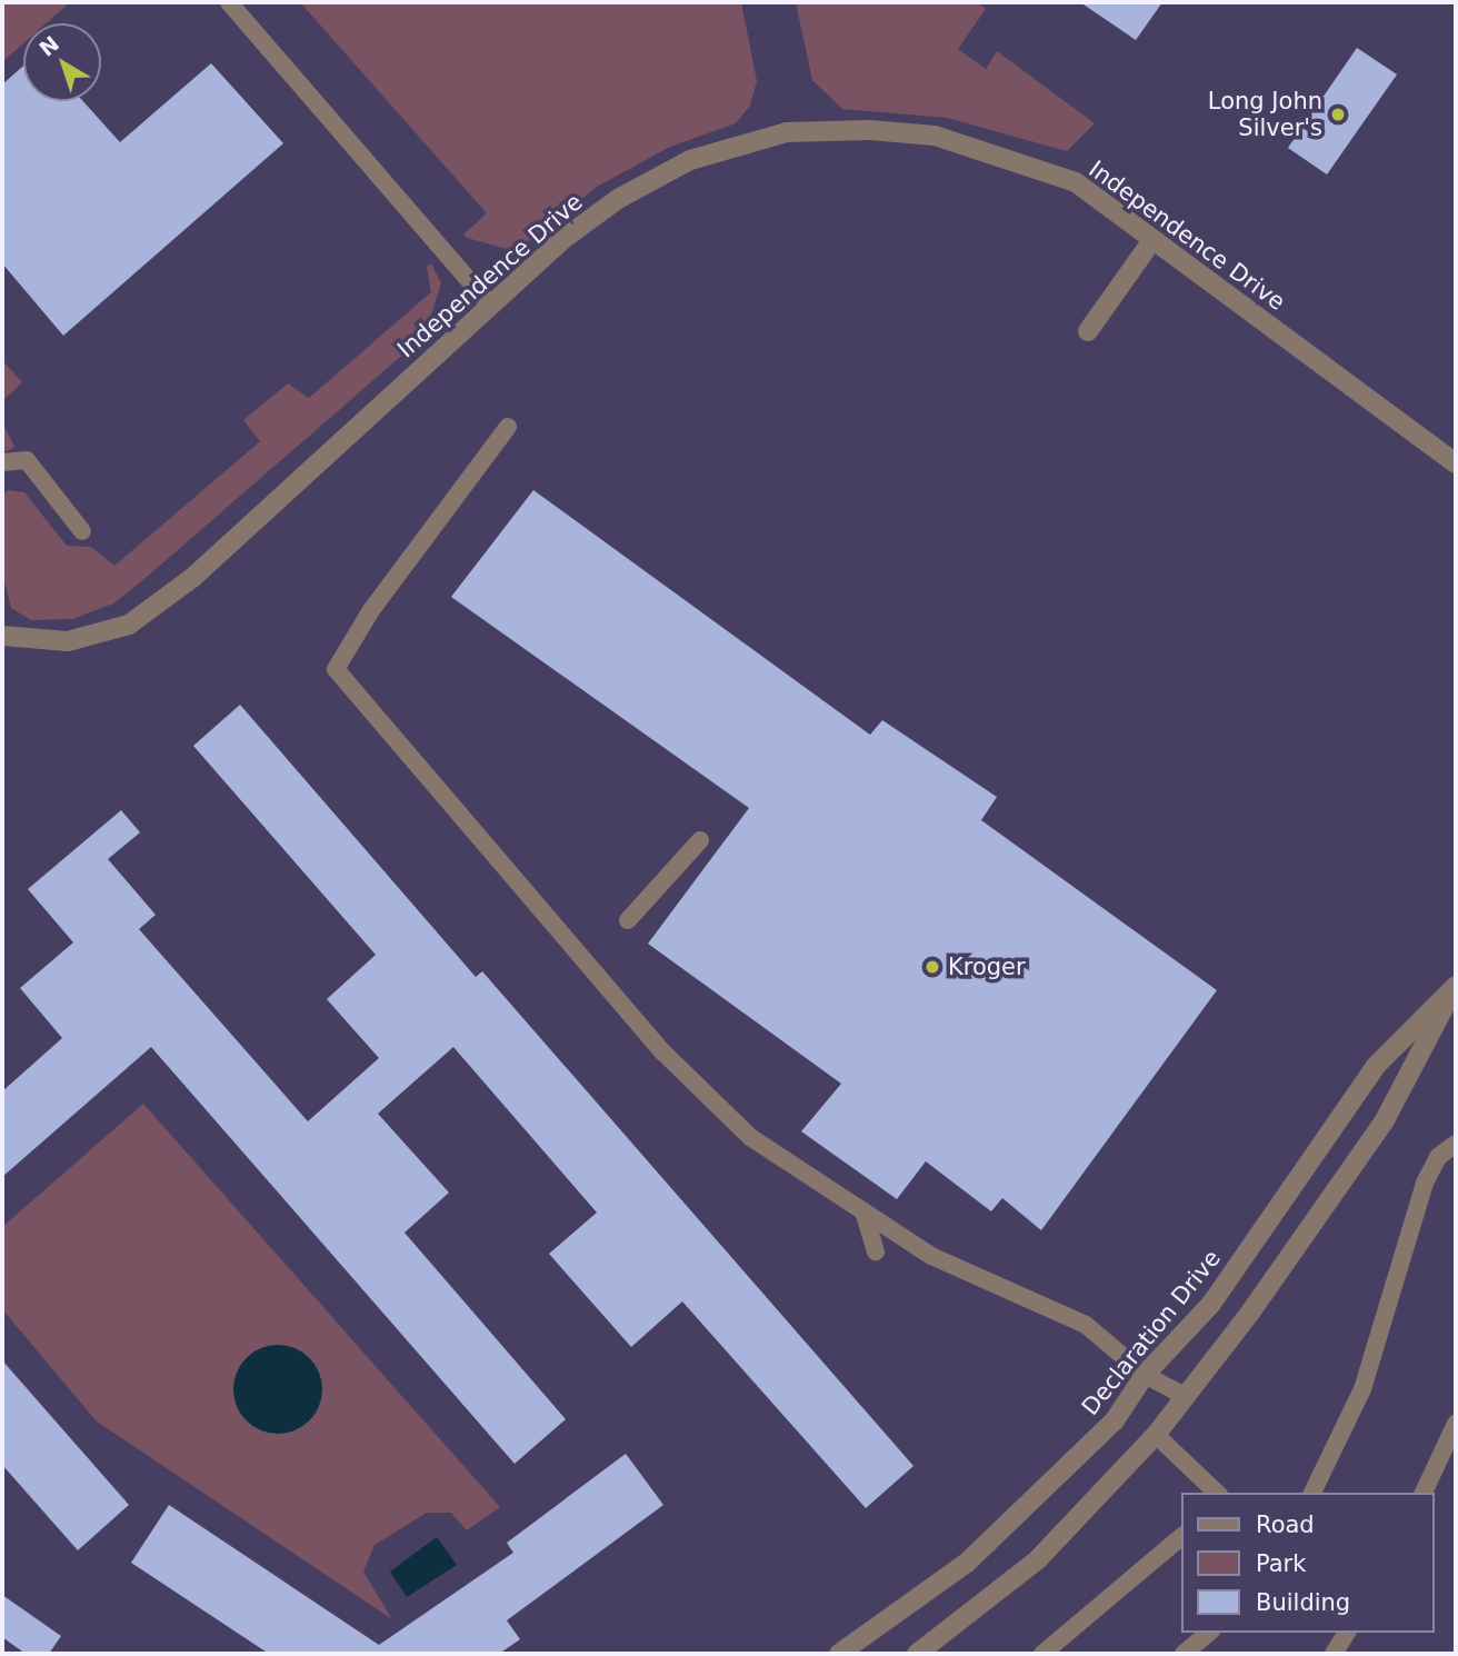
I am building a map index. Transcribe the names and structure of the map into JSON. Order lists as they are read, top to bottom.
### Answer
{
  "streets": {
    "street": ["Independence Drive", "Declaration Drive"]
  },
  "places": ["Long John Silver's", "Kroger"],
  "legend": ["Road", "Park", "Building"],
  "north": "top left"
}
